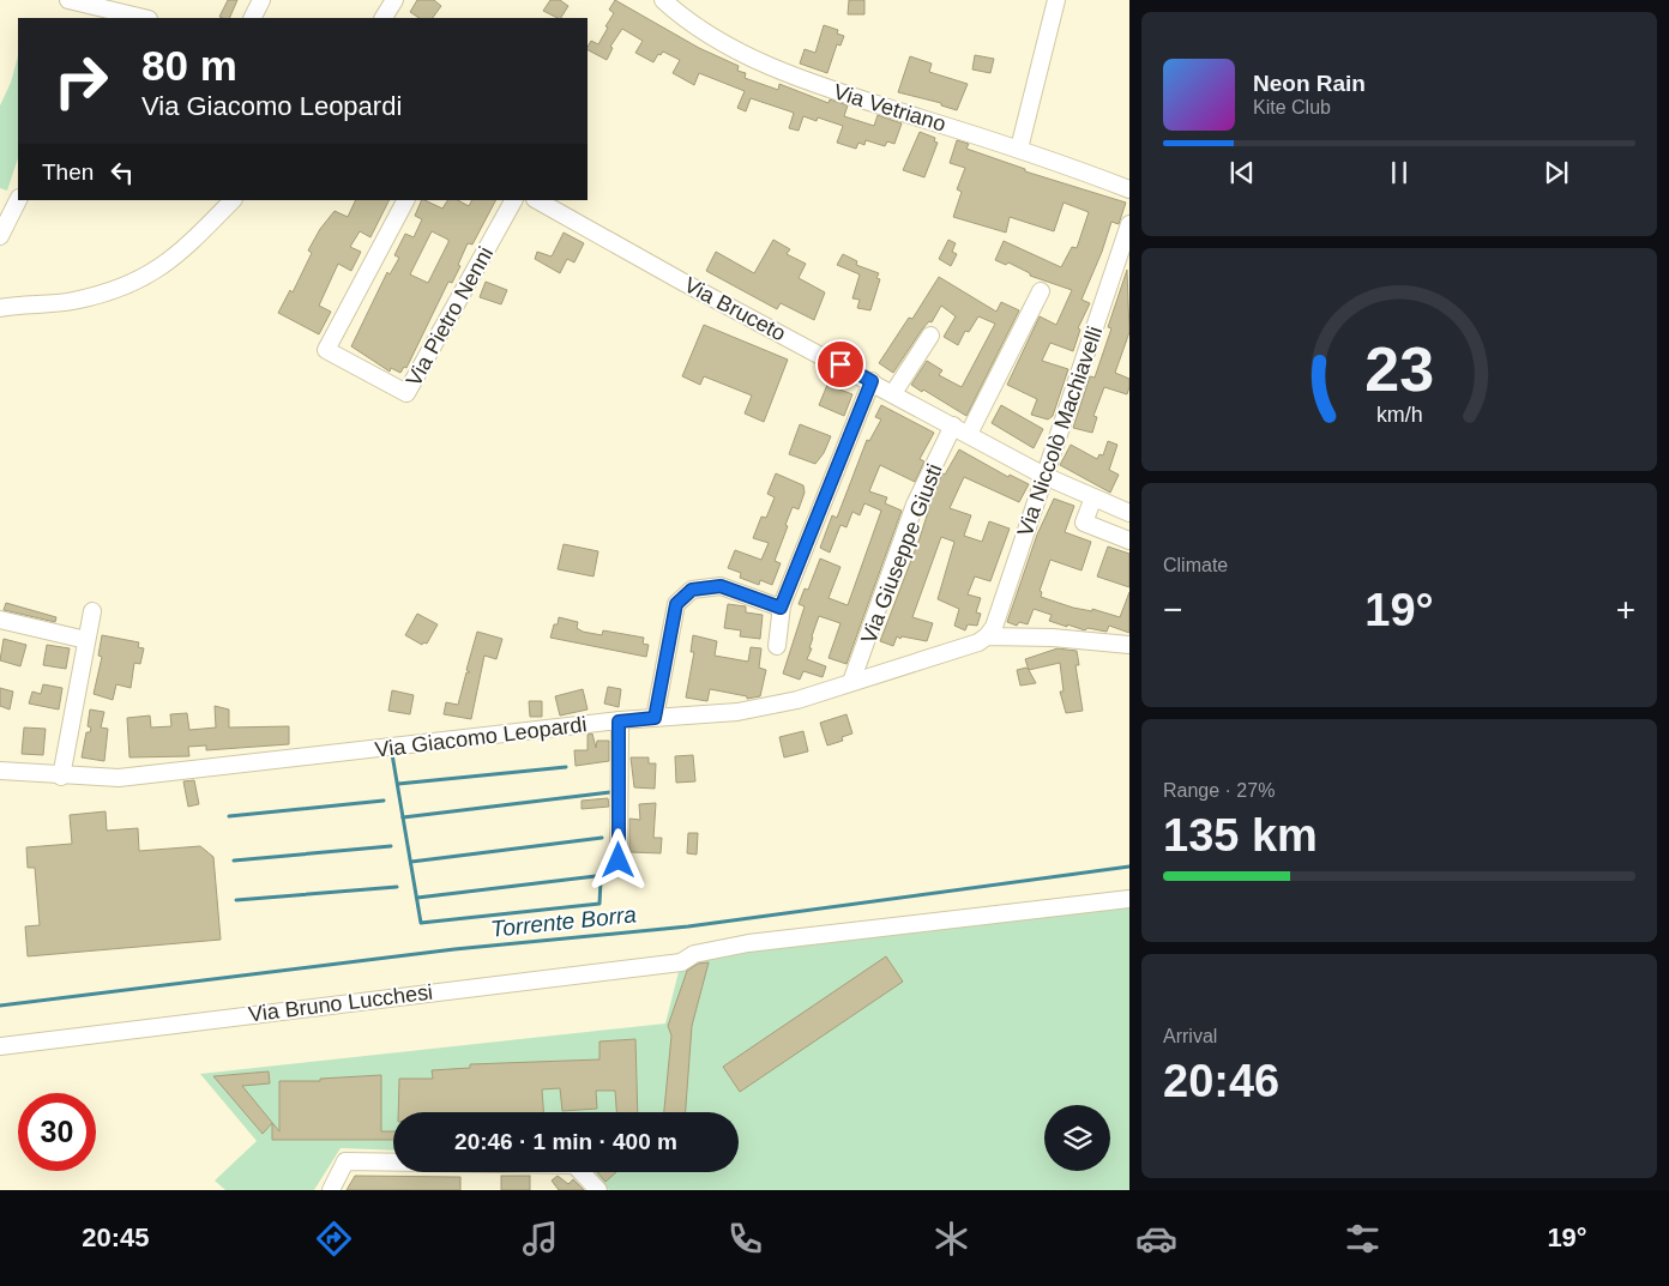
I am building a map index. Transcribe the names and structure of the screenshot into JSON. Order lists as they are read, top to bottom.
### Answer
{
  "streets": {
    "street": [
      "Via Vetriano",
      "Via Bruceto",
      "Via Pietro Nenni",
      "Via Niccolò Machiavelli",
      "Via Giuseppe Giusti",
      "Via Giacomo Leopardi",
      "Via Bruno Lucchesi"
    ]
  },
  "crossings": [
    ["Via Bruceto", "Via Niccolò Machiavelli"],
    ["Via Bruceto", "Via Giuseppe Giusti"],
    ["Via Niccolò Machiavelli", "Via Giacomo Leopardi"],
    ["Via Giuseppe Giusti", "Via Giacomo Leopardi"]
  ],
  "water": ["Torrente Borra"],
  "page": {
    "turn": ["80 m", "Via Giacomo Leopardi"],
    "song": ["Neon Rain", "Kite Club"],
    "then": "Then",
    "tile": [
      "Climate",
      ["Range · 27%", "135 km"],
      ["Arrival", "20:46"]
    ],
    "heat": ["−", "19°", "+"],
    "limit": "30",
    "trip": "20:46 · 1 min · 400 m",
    "tabs": ["20:45", "19°"],
    "gauge": ["23", "km/h"]
  }
}
